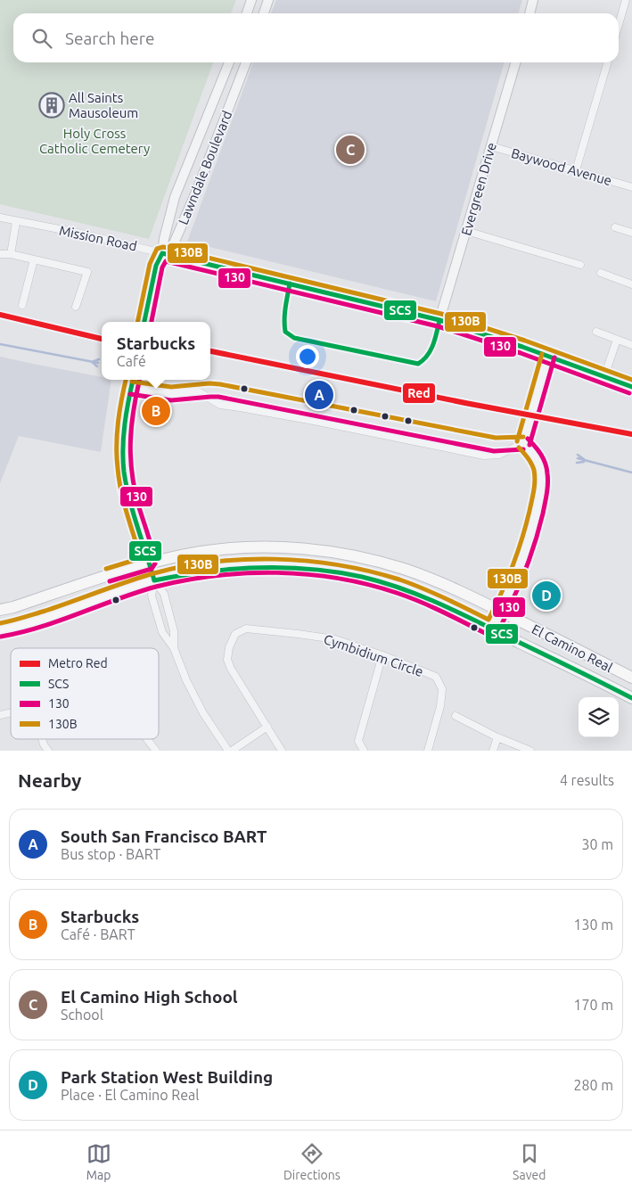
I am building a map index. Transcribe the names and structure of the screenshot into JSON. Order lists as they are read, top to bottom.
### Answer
{
  "streets": {
    "main road": ["Mission Road", "El Camino Real"],
    "street": [
      "Baywood Avenue",
      "Lawndale Boulevard",
      "Evergreen Drive",
      "Cymbidium Circle"
    ]
  },
  "crossings": [
    ["Baywood Avenue", "Evergreen Drive"],
    ["Lawndale Boulevard", "Mission Road"],
    ["Evergreen Drive", "Mission Road"]
  ],
  "parks": ["Holy Cross Catholic Cemetery"],
  "places": {
    "building": ["All Saints Mausoleum"]
  },
  "lines": [
    "transit line 130B",
    "transit line SCS",
    "transit line 130",
    "metro line Red"
  ],
  "legend": [
    "Metro Red",
    "SCS",
    "130",
    "130B"
  ],
  "page": {
    "search": "Search here",
    "pins": [
      "C",
      "A",
      "B",
      "D"
    ],
    "popup": ["Starbucks", "Café"],
    "heading": ["Nearby", "4 results"],
    "list": [
      {
        "mark": "A",
        "name": "South San Francisco BART",
        "note": "Bus stop · BART",
        "value": "30 m"
      },
      {
        "mark": "B",
        "name": "Starbucks",
        "note": "Café · BART",
        "value": "130 m"
      },
      {
        "mark": "C",
        "name": "El Camino High School",
        "note": "School",
        "value": "170 m"
      },
      {
        "mark": "D",
        "name": "Park Station West Building",
        "note": "Place · El Camino Real",
        "value": "280 m"
      }
    ],
    "nav": ["Map", "Directions", "Saved"]
  }
}
